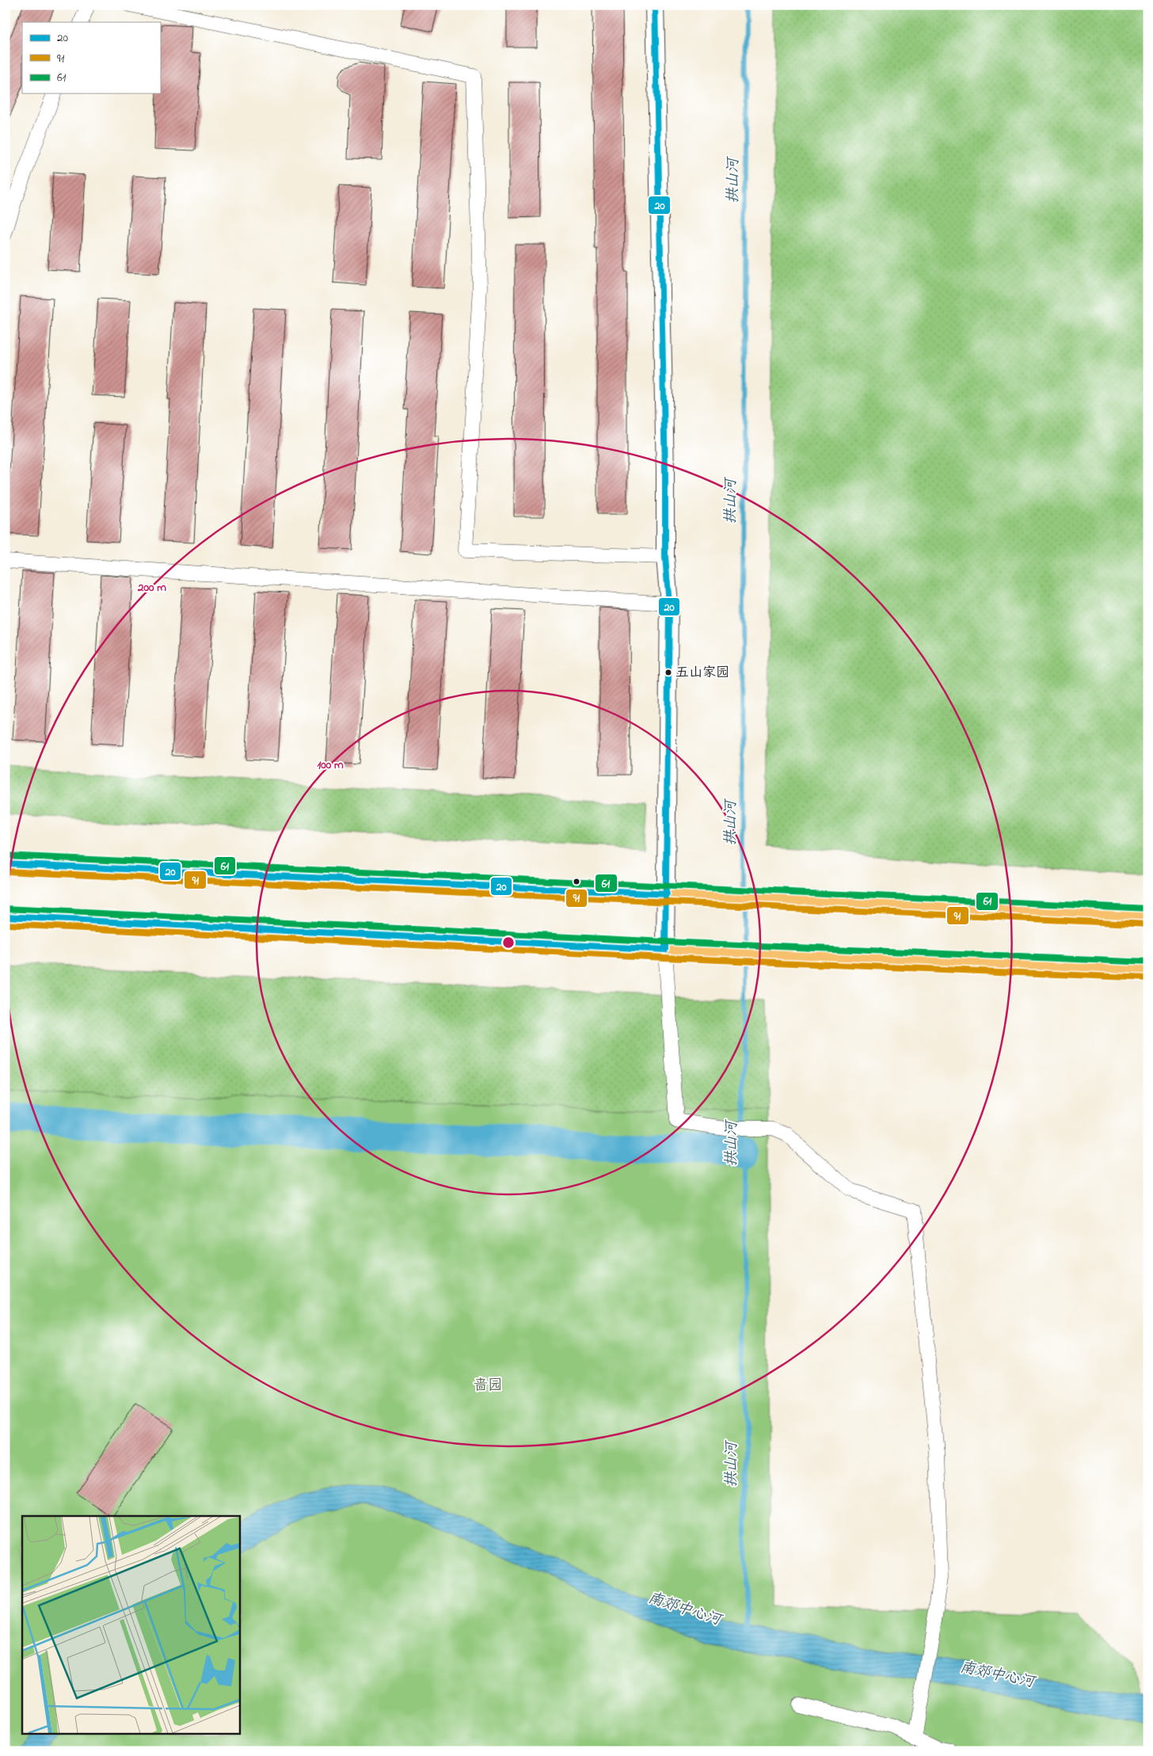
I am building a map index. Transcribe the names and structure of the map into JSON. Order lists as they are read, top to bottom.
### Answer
{
  "water": ["拱山河", "南郊中心河"],
  "parks": ["啬园"],
  "places": ["五山家园"],
  "lines": ["transit line 20", "transit line 61", "transit line 91"],
  "legend": ["20", "91", "61"],
  "rings": ["200 m", "100 m"]
}
